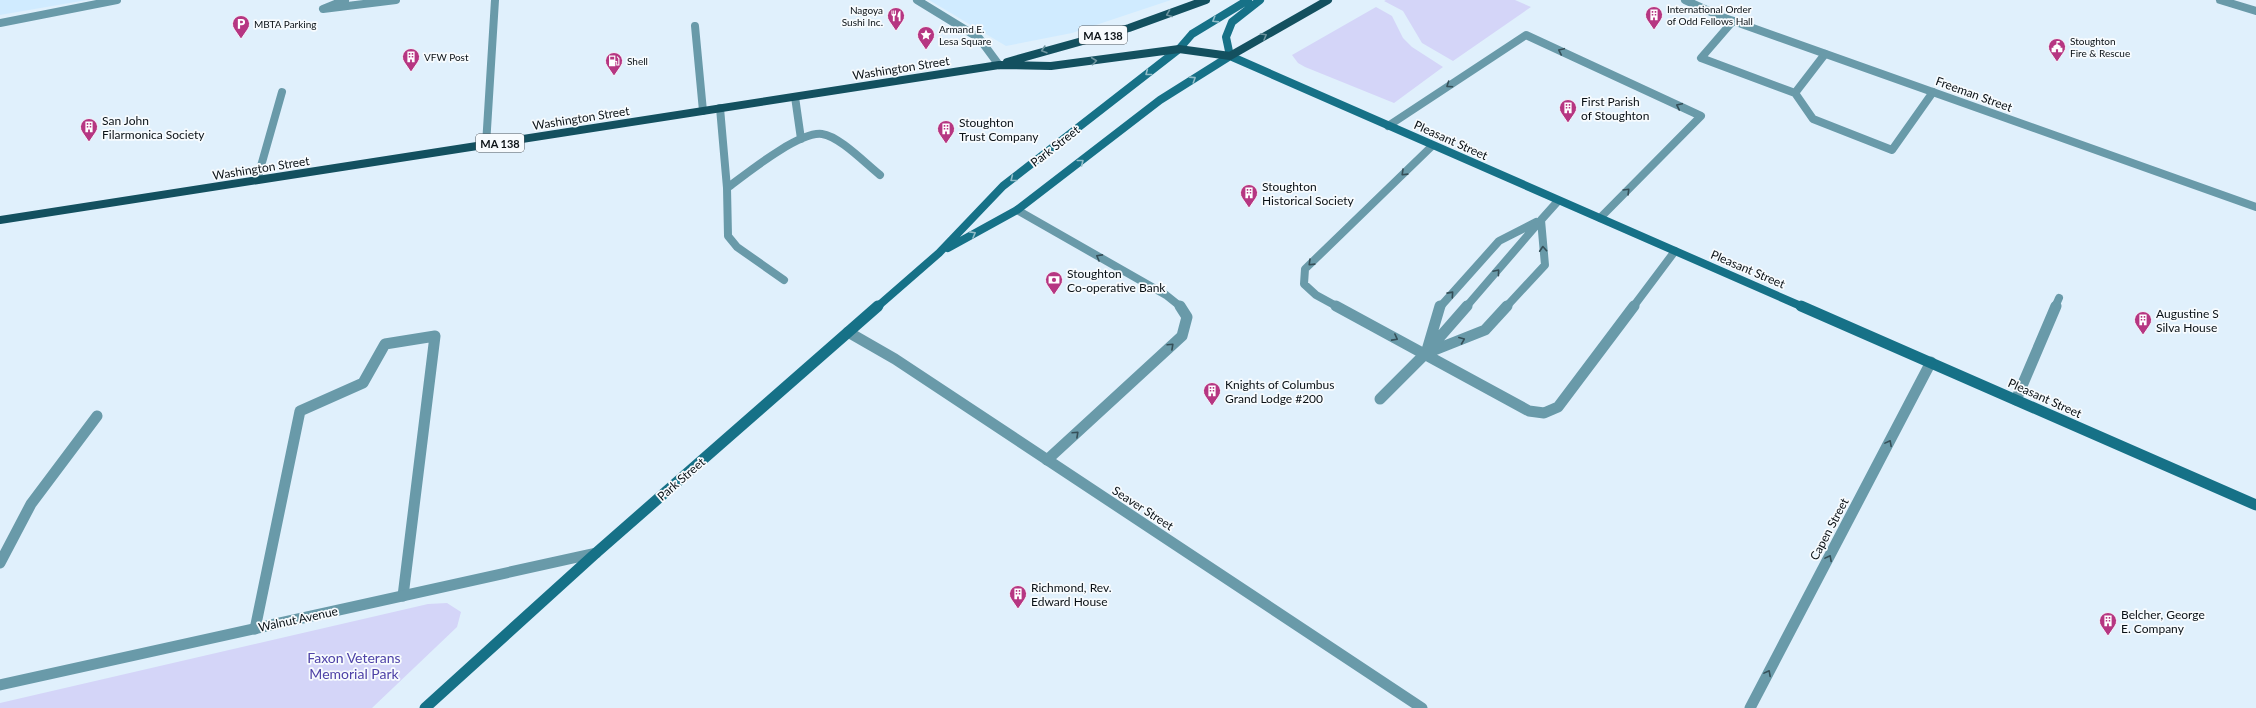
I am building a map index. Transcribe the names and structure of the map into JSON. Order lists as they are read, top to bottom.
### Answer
{
  "streets": {
    "main road": [
      "MA 138",
      "Washington Street",
      "Pleasant Street",
      "Park Street"
    ],
    "street": [
      "Freeman Street",
      "Seaver Street",
      "Capen Street",
      "Walnut Avenue"
    ]
  },
  "crossings": [
    ["Washington Street", "Pleasant Street"],
    ["Washington Street", "Park Street"],
    ["Pleasant Street", "Park Street"],
    ["Pleasant Street", "Capen Street"],
    ["Park Street", "Seaver Street"],
    ["Park Street", "Walnut Avenue"]
  ],
  "one_way": ["Capen Street"],
  "parks": ["Faxon Veterans Memorial Park"],
  "places": {
    "building": [
      "International Order of Odd Fellows Hall",
      "VFW Post",
      "First Parish of Stoughton",
      "San John Filarmonica Society",
      "Stoughton Trust Company",
      "Stoughton Historical Society",
      "Augustine S Silva House",
      "Knights of Columbus Grand Lodge #200",
      "Richmond, Rev. Edward House",
      "Belcher, George E. Company"
    ],
    "restaurant": ["Nagoya Sushi Inc."],
    "parking": ["MBTA Parking"],
    "place": ["Armand E. Lesa Square"],
    "public building": ["Stoughton Fire & Rescue"],
    "fuel station": ["Shell"],
    "bank": ["Stoughton Co-operative Bank"]
  }
}
